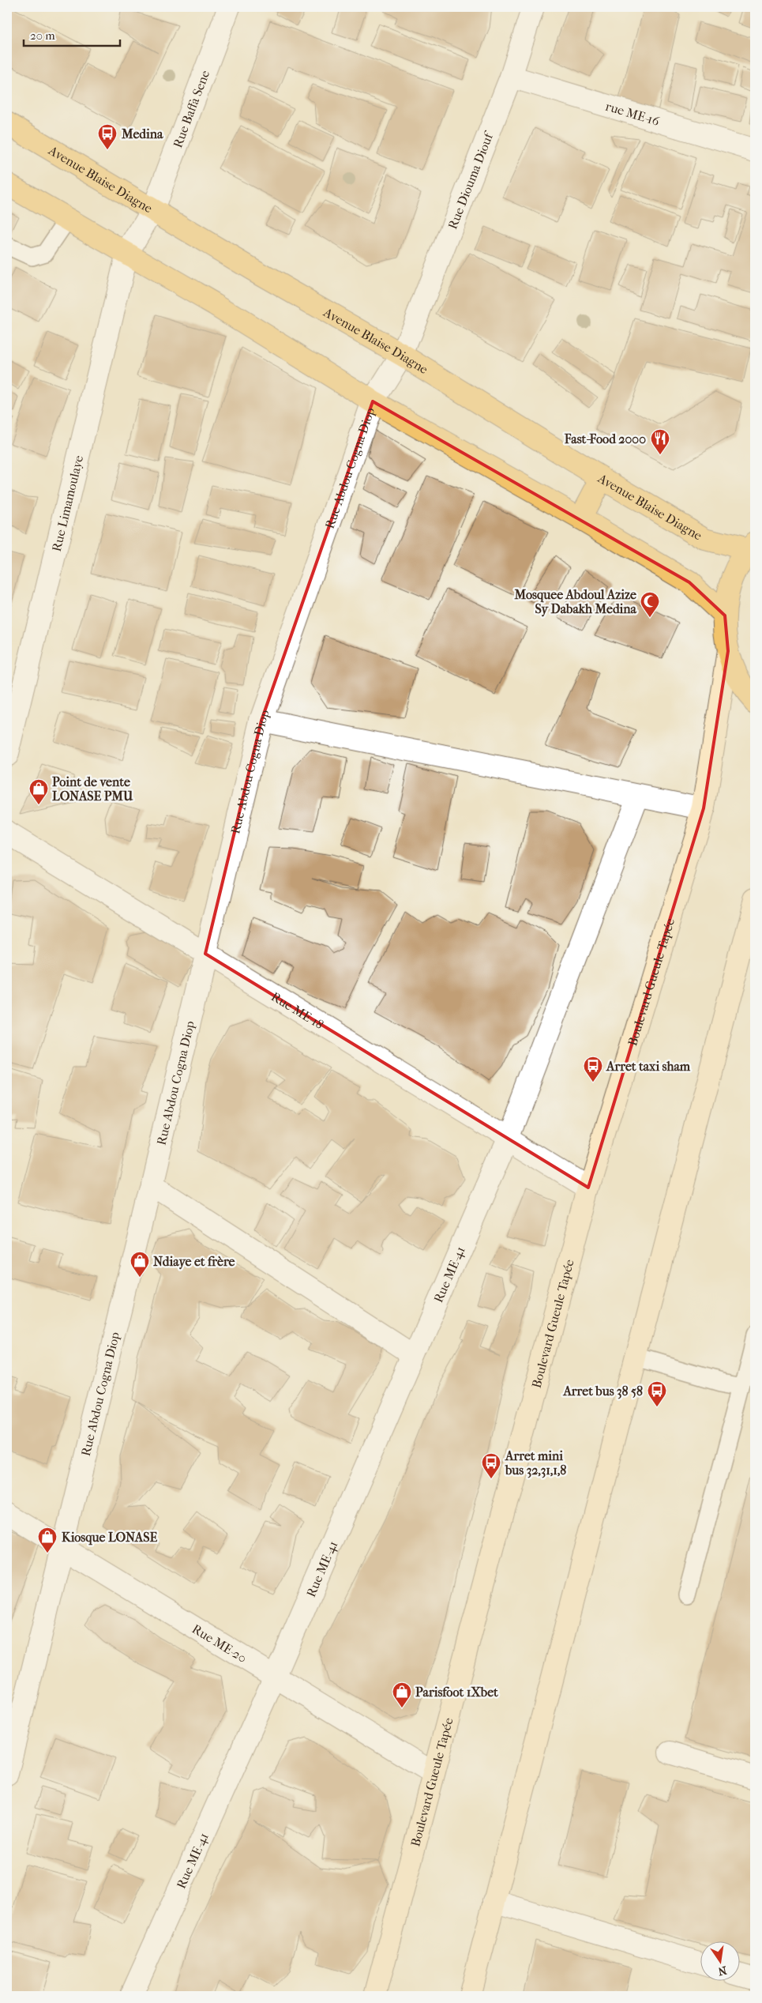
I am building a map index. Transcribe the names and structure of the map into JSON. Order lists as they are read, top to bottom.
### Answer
{
  "streets": {
    "main road": ["Avenue Blaise Diagne"],
    "street": [
      "Rue Baffa Sene",
      "rue ME-16",
      "Rue Diouma Diouf",
      "Rue Abdou Cogna Diop",
      "Rue Limamoulaye",
      "Boulevard Gueule Tapée",
      "Rue ME-18",
      "Rue ME-41",
      "Rue ME-20"
    ]
  },
  "crossings": [
    ["Rue Baffa Sene", "Avenue Blaise Diagne"],
    ["Rue Baffa Sene", "Rue Limamoulaye"],
    ["rue ME-16", "Rue Diouma Diouf"],
    ["Avenue Blaise Diagne", "Rue Diouma Diouf"],
    ["Rue Diouma Diouf", "Rue Abdou Cogna Diop"],
    ["Rue Abdou Cogna Diop", "Rue ME-18"],
    ["Rue Abdou Cogna Diop", "Rue ME-20"],
    ["Boulevard Gueule Tapée", "Rue ME-18"],
    ["Boulevard Gueule Tapée", "Rue ME-20"],
    ["Rue ME-18", "Rue ME-41"],
    ["Rue ME-41", "Rue ME-20"]
  ],
  "places": {
    "bus stop": [
      "Medina",
      "Arret taxi sham",
      "Arret bus 38 58",
      "Arret mini bus 32,31,1,8"
    ],
    "restaurant": ["Fast-Food 2000"],
    "mosque": ["Mosquee Abdoul Azize Sy Dabakh Medina"],
    "shop": [
      "Point de vente LONASE PMU",
      "Ndiaye et frère",
      "Kiosque LONASE",
      "Parisfoot 1Xbet"
    ]
  },
  "scale_bar": "20 m",
  "north": "bottom"
}
